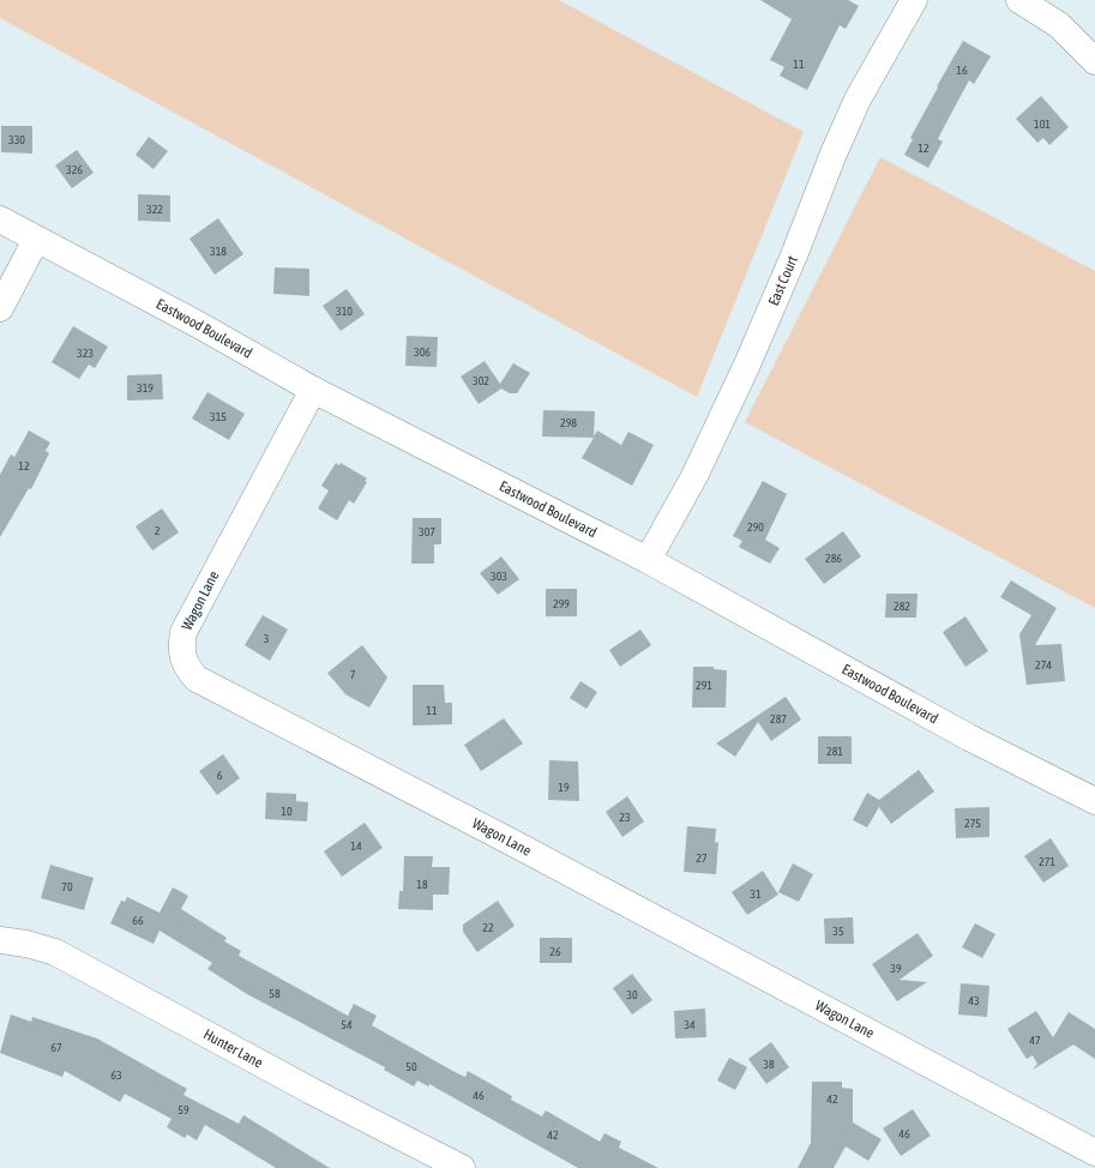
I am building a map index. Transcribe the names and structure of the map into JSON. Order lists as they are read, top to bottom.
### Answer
{
  "streets": {
    "street": [
      "East Court",
      "Eastwood Boulevard",
      "Wagon Lane",
      "Hunter Lane"
    ]
  },
  "crossings": [
    ["East Court", "Eastwood Boulevard"],
    ["Eastwood Boulevard", "Wagon Lane"]
  ],
  "house_numbers": [
    "11",
    "16",
    "101",
    "330",
    "12",
    "326",
    "322",
    "318",
    "310",
    "306",
    "323",
    "302",
    "319",
    "315",
    "298",
    "12",
    "290",
    "2",
    "307",
    "286",
    "303",
    "299",
    "282",
    "3",
    "274",
    "7",
    "291",
    "11",
    "287",
    "281",
    "6",
    "19",
    "10",
    "23",
    "275",
    "14",
    "27",
    "271",
    "18",
    "70",
    "31",
    "66",
    "22",
    "35",
    "26",
    "39",
    "58",
    "30",
    "43",
    "54",
    "34",
    "47",
    "67",
    "38",
    "50",
    "63",
    "46",
    "42",
    "59",
    "46",
    "42"
  ]
}
